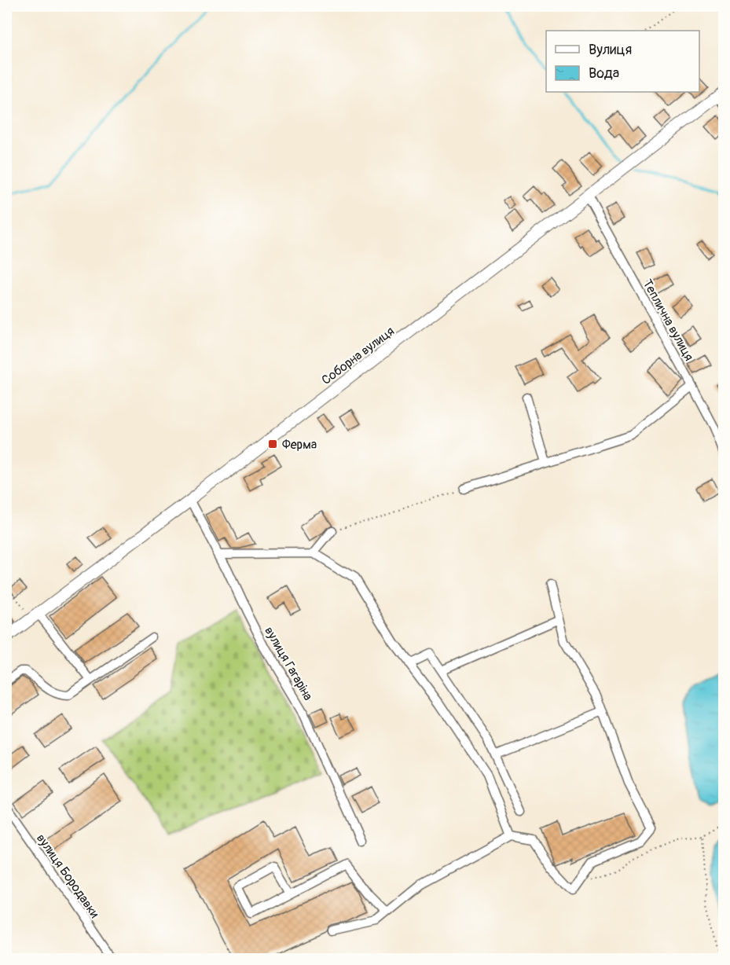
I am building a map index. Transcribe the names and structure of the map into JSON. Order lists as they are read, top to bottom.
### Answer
{
  "streets": {
    "main road": ["Соборна вулиця"],
    "street": ["Теплична вулиця", "вулиця Гагаріна", "вулиця Бородавки"]
  },
  "crossings": [
    ["Теплична вулиця", "Соборна вулиця"],
    ["Соборна вулиця", "вулиця Гагаріна"]
  ],
  "places": {
    "transit": ["Ферма"]
  },
  "legend": ["Вулиця", "Вода"]
}
